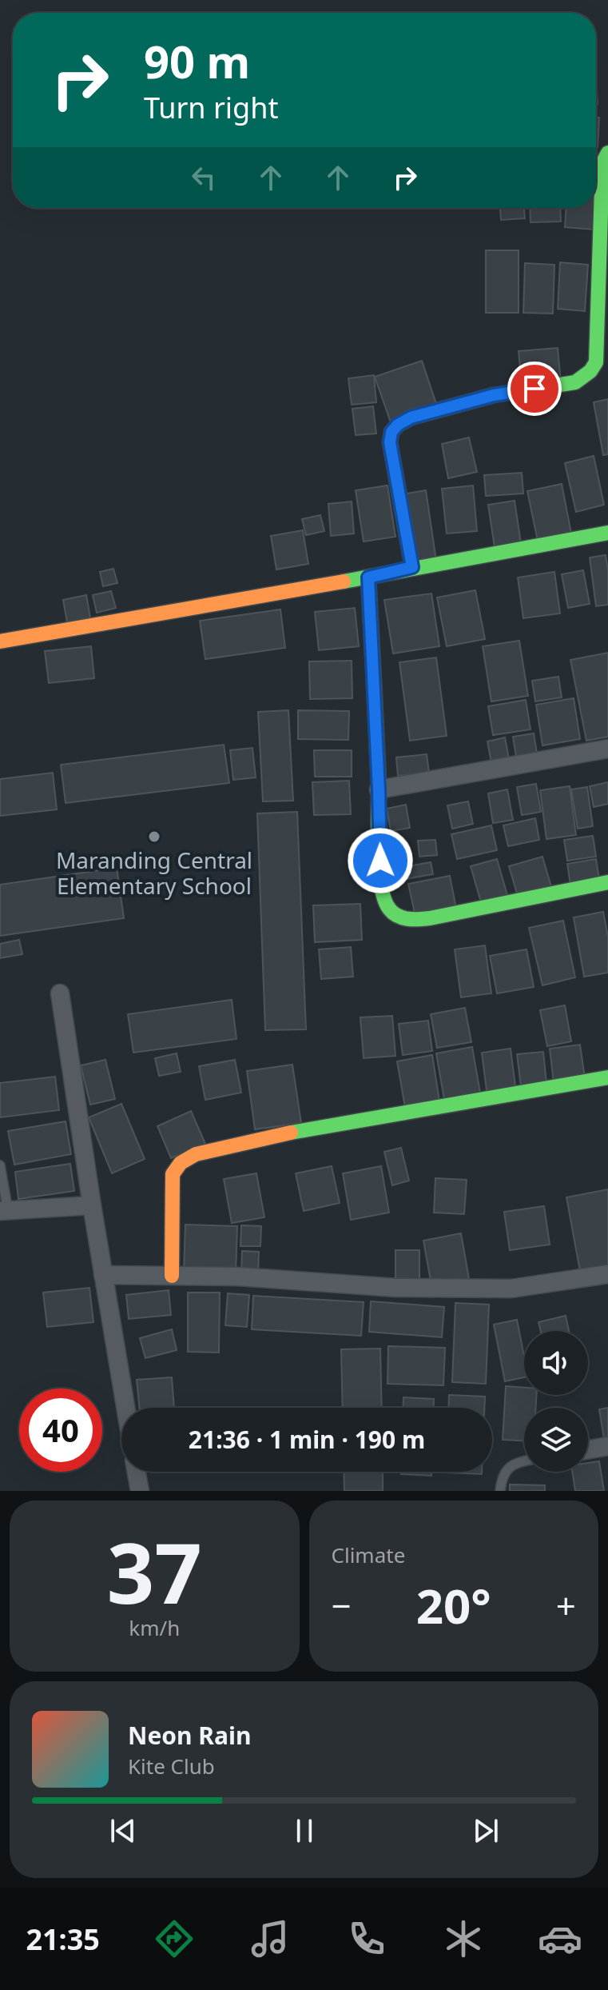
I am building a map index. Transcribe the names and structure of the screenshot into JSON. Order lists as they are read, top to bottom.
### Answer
{
  "places": ["Maranding Central Elementary School"],
  "page": {
    "turn": ["90 m", "Turn right"],
    "limit": "40",
    "trip": "21:36 · 1 min · 190 m",
    "tile": [
      ["37", "km/h"],
      "Climate"
    ],
    "heat": ["−", "20°", "+"],
    "song": ["Neon Rain", "Kite Club"],
    "tabs": "21:35"
  }
}
